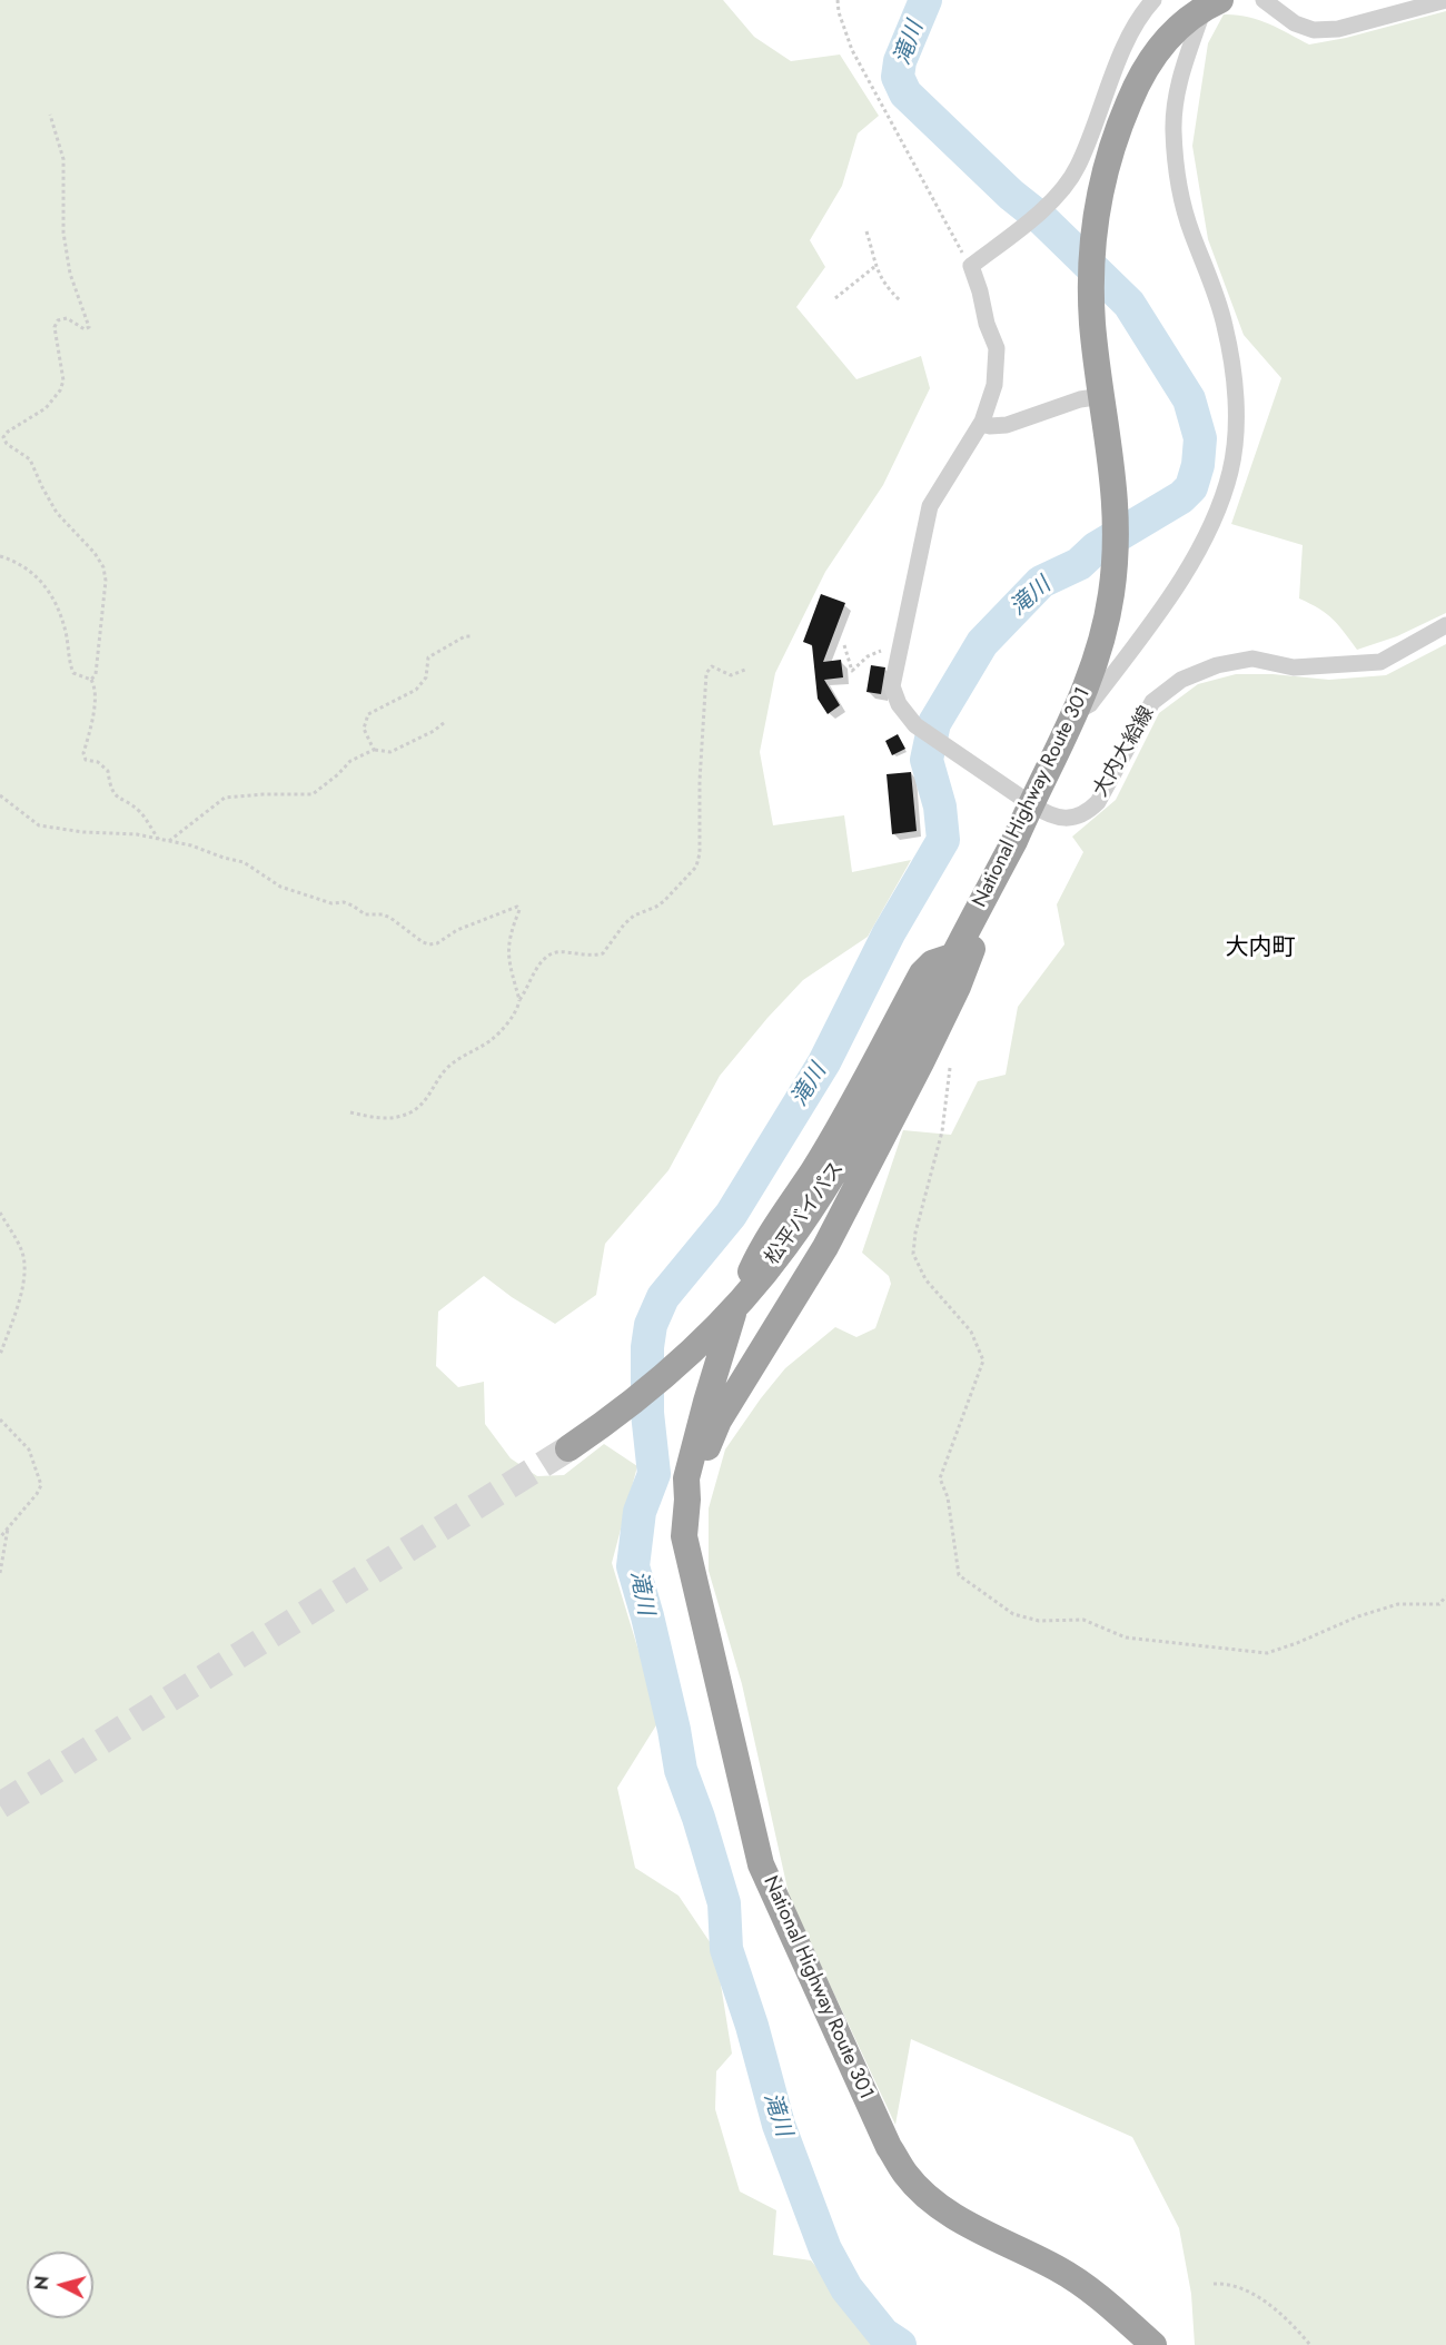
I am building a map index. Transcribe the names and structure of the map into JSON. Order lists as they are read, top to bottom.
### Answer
{
  "streets": {
    "highway": ["National Highway Route 301", "松平バイパス"],
    "street": ["大内大給線"]
  },
  "crossings": [
    ["大内大給線", "National Highway Route 301"],
    ["National Highway Route 301", "松平バイパス"]
  ],
  "districts": ["大内町"],
  "water": ["滝川"],
  "north": "left"
}
